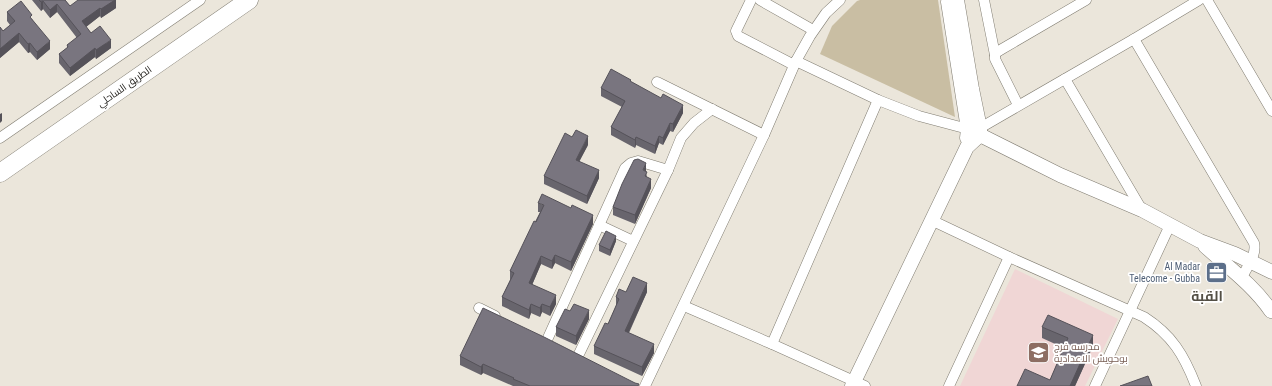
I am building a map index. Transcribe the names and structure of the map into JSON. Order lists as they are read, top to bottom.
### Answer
{
  "streets": {
    "highway": ["الطريق الساحلي"]
  },
  "districts": ["القبة"],
  "places": {
    "office": ["Al Madar Telecome - Gubba"],
    "school or university": ["مدرسه فرج بوحويش الاعدادية"]
  }
}
